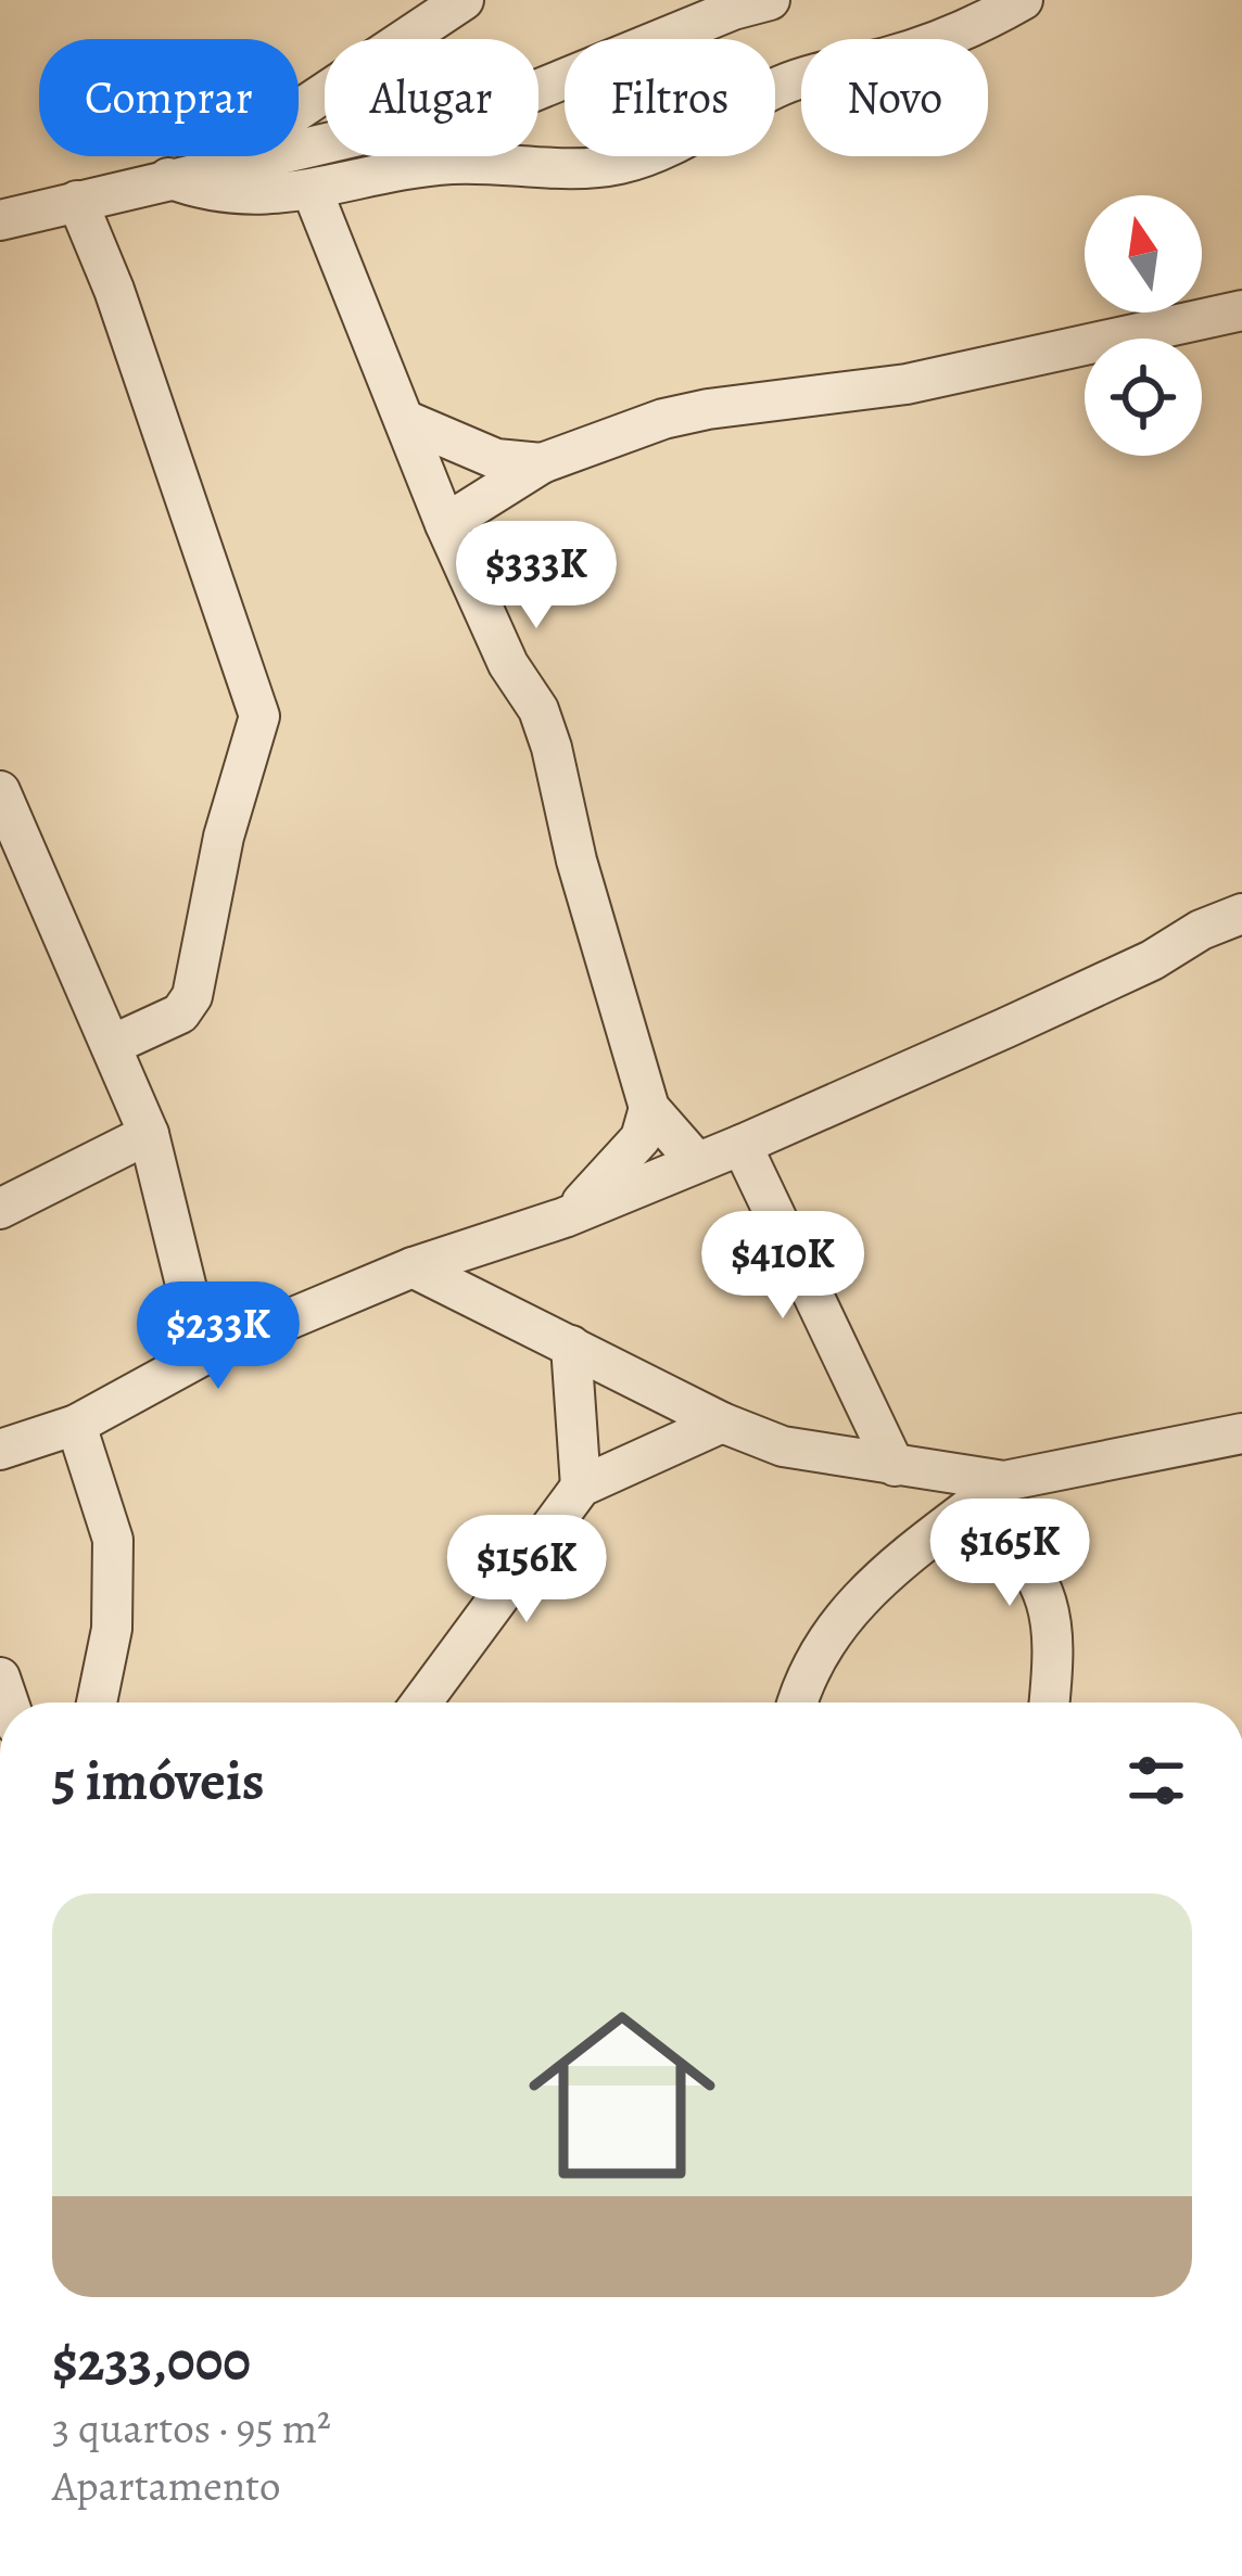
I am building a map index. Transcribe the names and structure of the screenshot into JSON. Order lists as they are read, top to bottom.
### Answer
{
  "north": "top",
  "page": {
    "chip": [
      "Comprar",
      "Alugar",
      "Filtros",
      "Novo"
    ],
    "price": [
      "$333K",
      "$410K",
      "$233K",
      "$165K",
      "$156K"
    ],
    "heading": "5 imóveis",
    "list": [
      {
        "name": "$233,000",
        "note": "3 quartos · 95 m² · Apartamento"
      }
    ]
  }
}
